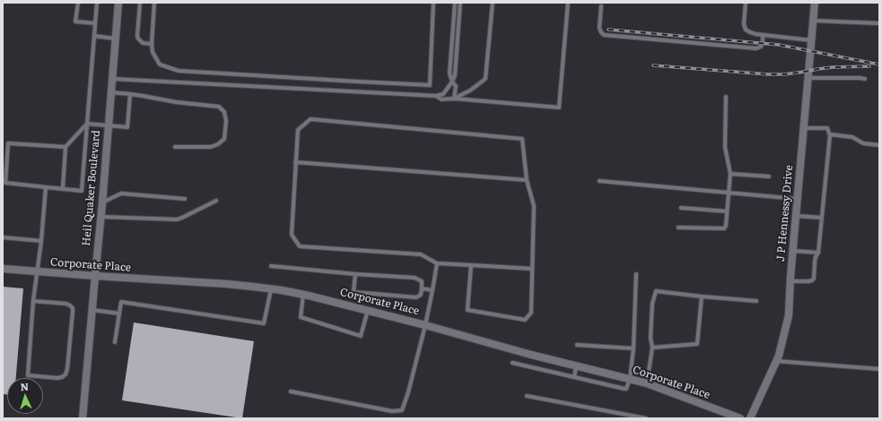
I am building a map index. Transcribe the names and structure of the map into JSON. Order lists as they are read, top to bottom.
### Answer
{
  "streets": {
    "street": ["Heil Quaker Boulevard", "J P Hennessy Drive", "Corporate Place"]
  },
  "crossings": [
    ["Heil Quaker Boulevard", "Corporate Place"]
  ],
  "north": "top"
}
